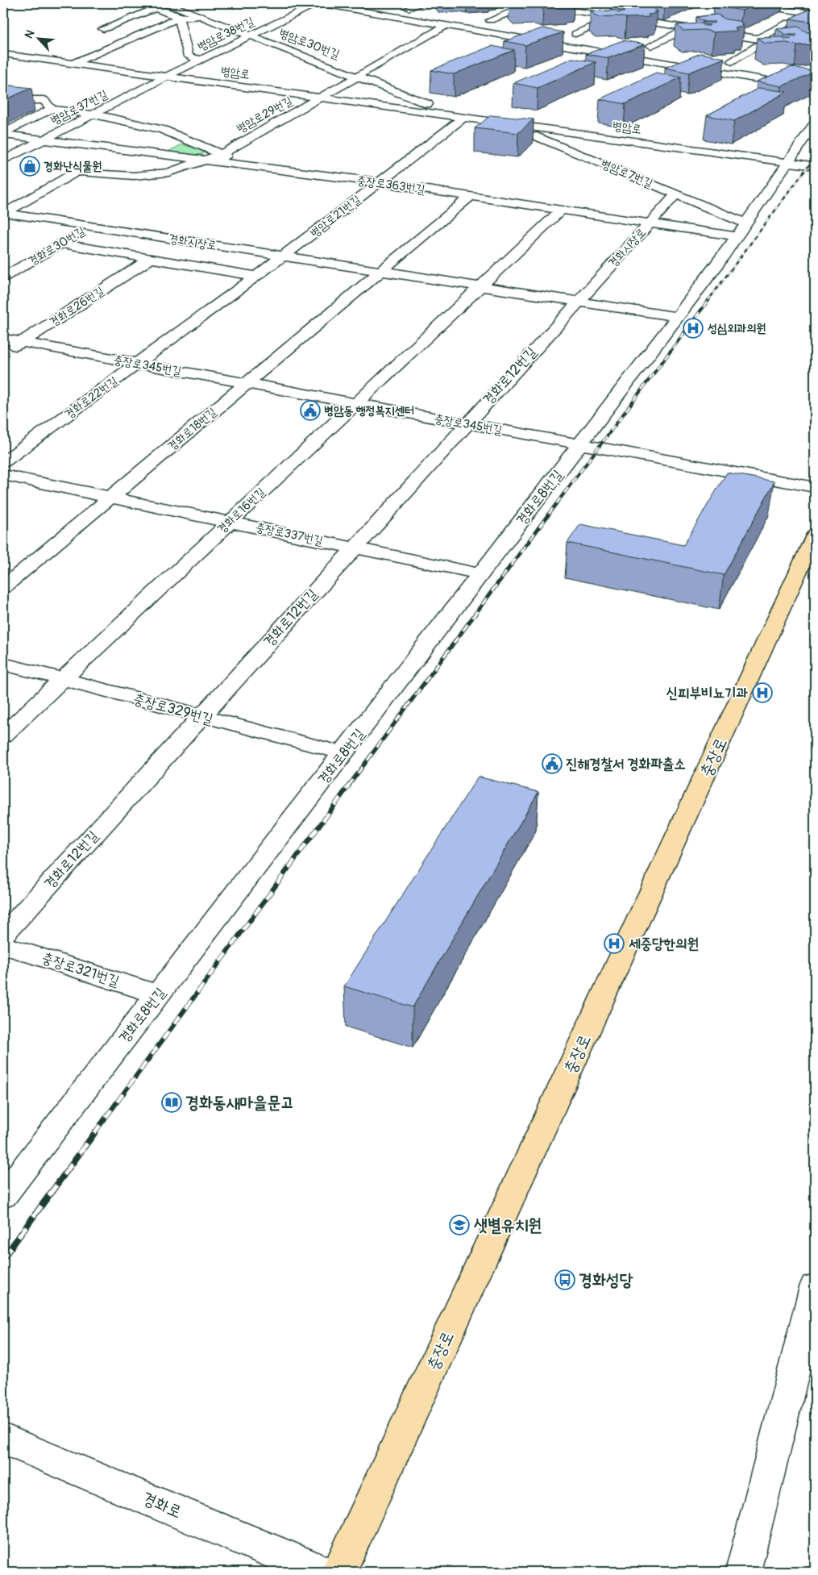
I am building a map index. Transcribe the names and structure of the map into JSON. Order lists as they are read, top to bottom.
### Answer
{
  "streets": {
    "main road": ["충장로"],
    "street": [
      "병암로38번길",
      "병암로30번길",
      "병암로",
      "병암로37번길",
      "병암로29번길",
      "병암로7번길",
      "충장로363번길",
      "병암로21번길",
      "경화시장로",
      "경화로30번길",
      "경화로26번길",
      "충장로345번길",
      "경화로12번길",
      "경화로22번길",
      "경화로18번길",
      "경화로8번길",
      "경화로16번길",
      "충장로337번길",
      "충장로329번길",
      "충장로321번길",
      "경화로"
    ]
  },
  "crossings": [
    ["병암로38번길", "병암로30번길"],
    ["병암로38번길", "병암로"],
    ["병암로38번길", "병암로37번길"],
    ["병암로30번길", "병암로"],
    ["병암로", "병암로37번길"],
    ["병암로", "병암로29번길"],
    ["병암로", "병암로7번길"],
    ["병암로", "병암로21번길"],
    ["병암로37번길", "충장로363번길"],
    ["병암로29번길", "경화시장로"],
    ["병암로7번길", "경화시장로"],
    ["충장로363번길", "병암로21번길"],
    ["충장로363번길", "경화시장로"],
    ["병암로21번길", "경화시장로"],
    ["병암로21번길", "경화로22번길"],
    ["경화시장로", "경화로30번길"],
    ["경화시장로", "경화로12번길"],
    ["경화시장로", "경화로22번길"],
    ["경화시장로", "경화로18번길"],
    ["경화시장로", "경화로8번길"],
    ["경화시장로", "경화로16번길"],
    ["경화로26번길", "충장로345번길"],
    ["충장로345번길", "경화로12번길"],
    ["충장로345번길", "경화로22번길"],
    ["충장로345번길", "경화로18번길"],
    ["충장로345번길", "경화로8번길"],
    ["충장로345번길", "경화로16번길"],
    ["경화로12번길", "충장로337번길"],
    ["경화로12번길", "충장로329번길"],
    ["경화로18번길", "충장로337번길"],
    ["경화로8번길", "충장로337번길"],
    ["경화로8번길", "충장로329번길"],
    ["경화로8번길", "충장로321번길"],
    ["경화로16번길", "충장로337번길"],
    ["경화로16번길", "충장로329번길"]
  ],
  "places": {
    "shop": ["경화난식물원"],
    "hospital": ["성심외과의원", "신피부비뇨기과", "세중당한의원"],
    "public building": ["병암동 행정복지센터", "진해경찰서 경화파출소"],
    "library": ["경화동새마을문고"],
    "school or university": ["샛별유치원"],
    "bus stop": ["경화성당"]
  },
  "north": "top left"
}
